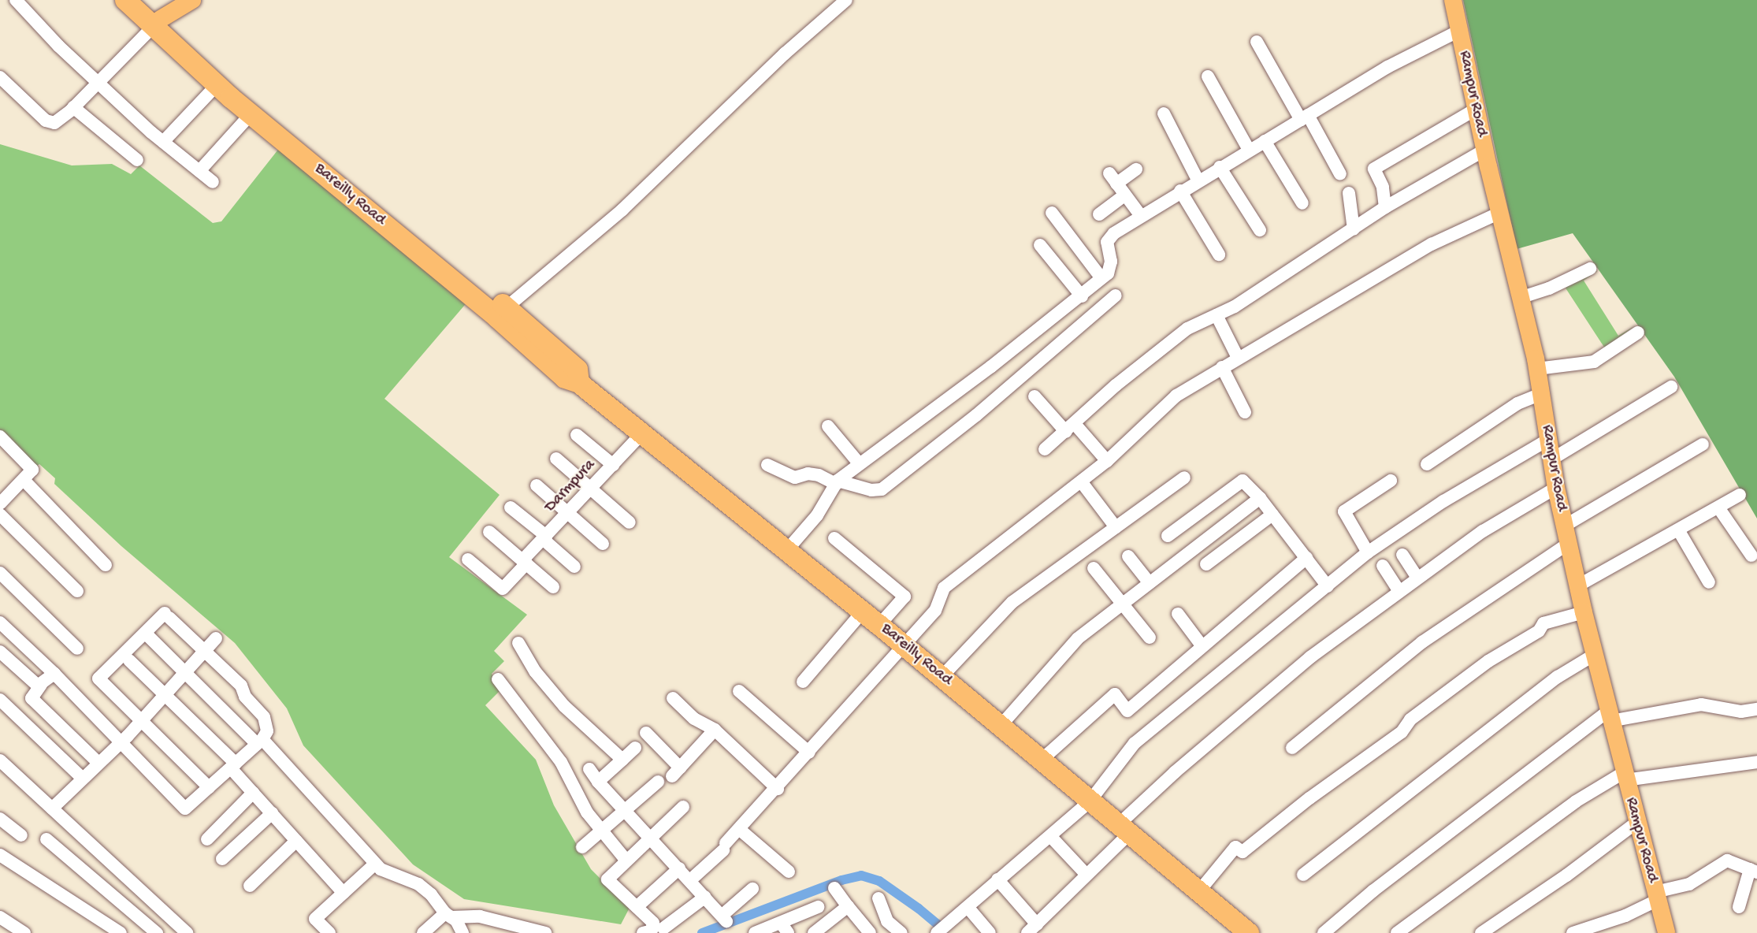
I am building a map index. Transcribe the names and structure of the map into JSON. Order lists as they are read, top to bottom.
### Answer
{
  "streets": {
    "highway": ["Bareilly Road"],
    "main road": ["Rampur Road"],
    "street": ["Darmpura"]
  },
  "crossings": [
    ["Bareilly Road", "Darmpura"]
  ]
}
